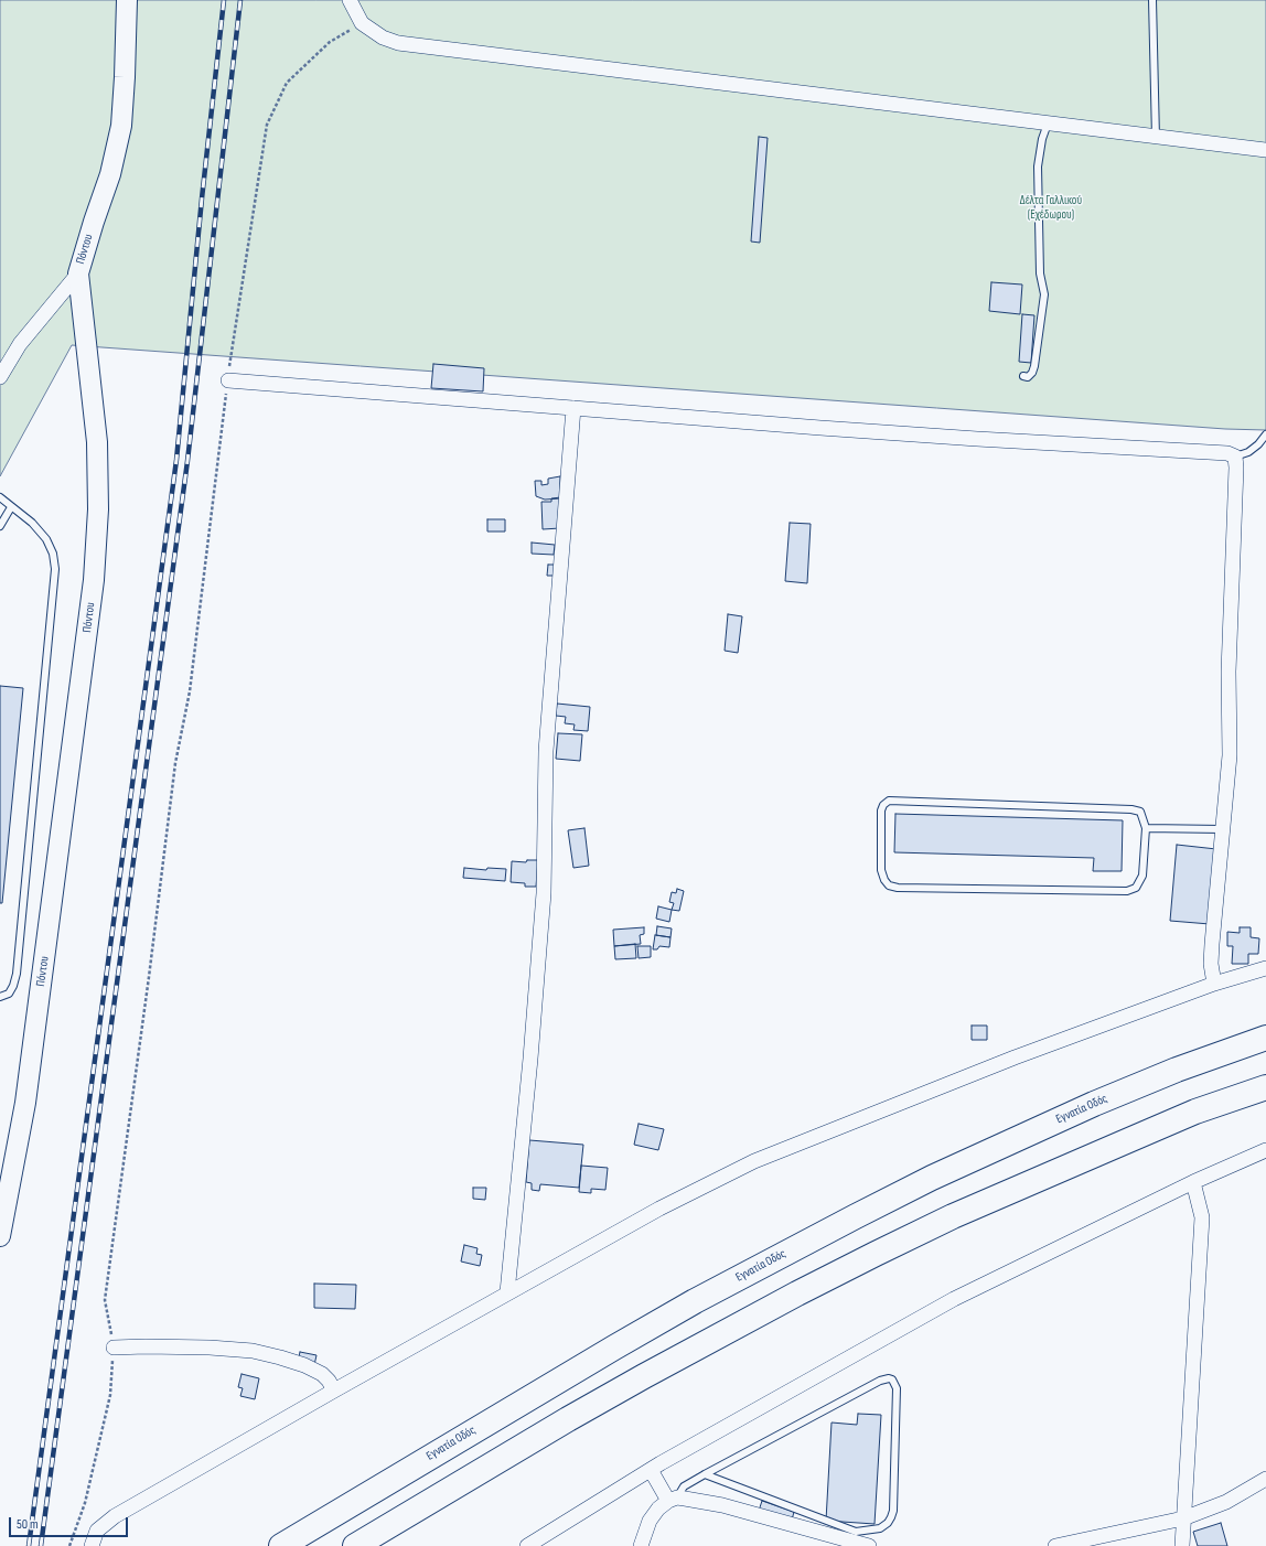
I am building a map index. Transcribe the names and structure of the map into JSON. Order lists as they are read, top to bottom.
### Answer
{
  "streets": {
    "highway": ["Εγνατία Οδός"],
    "street": ["Πόντου"]
  },
  "parks": ["Δέλτα Γαλλικού (Εχέδωρου)"],
  "scale_bar": "50 m"
}
